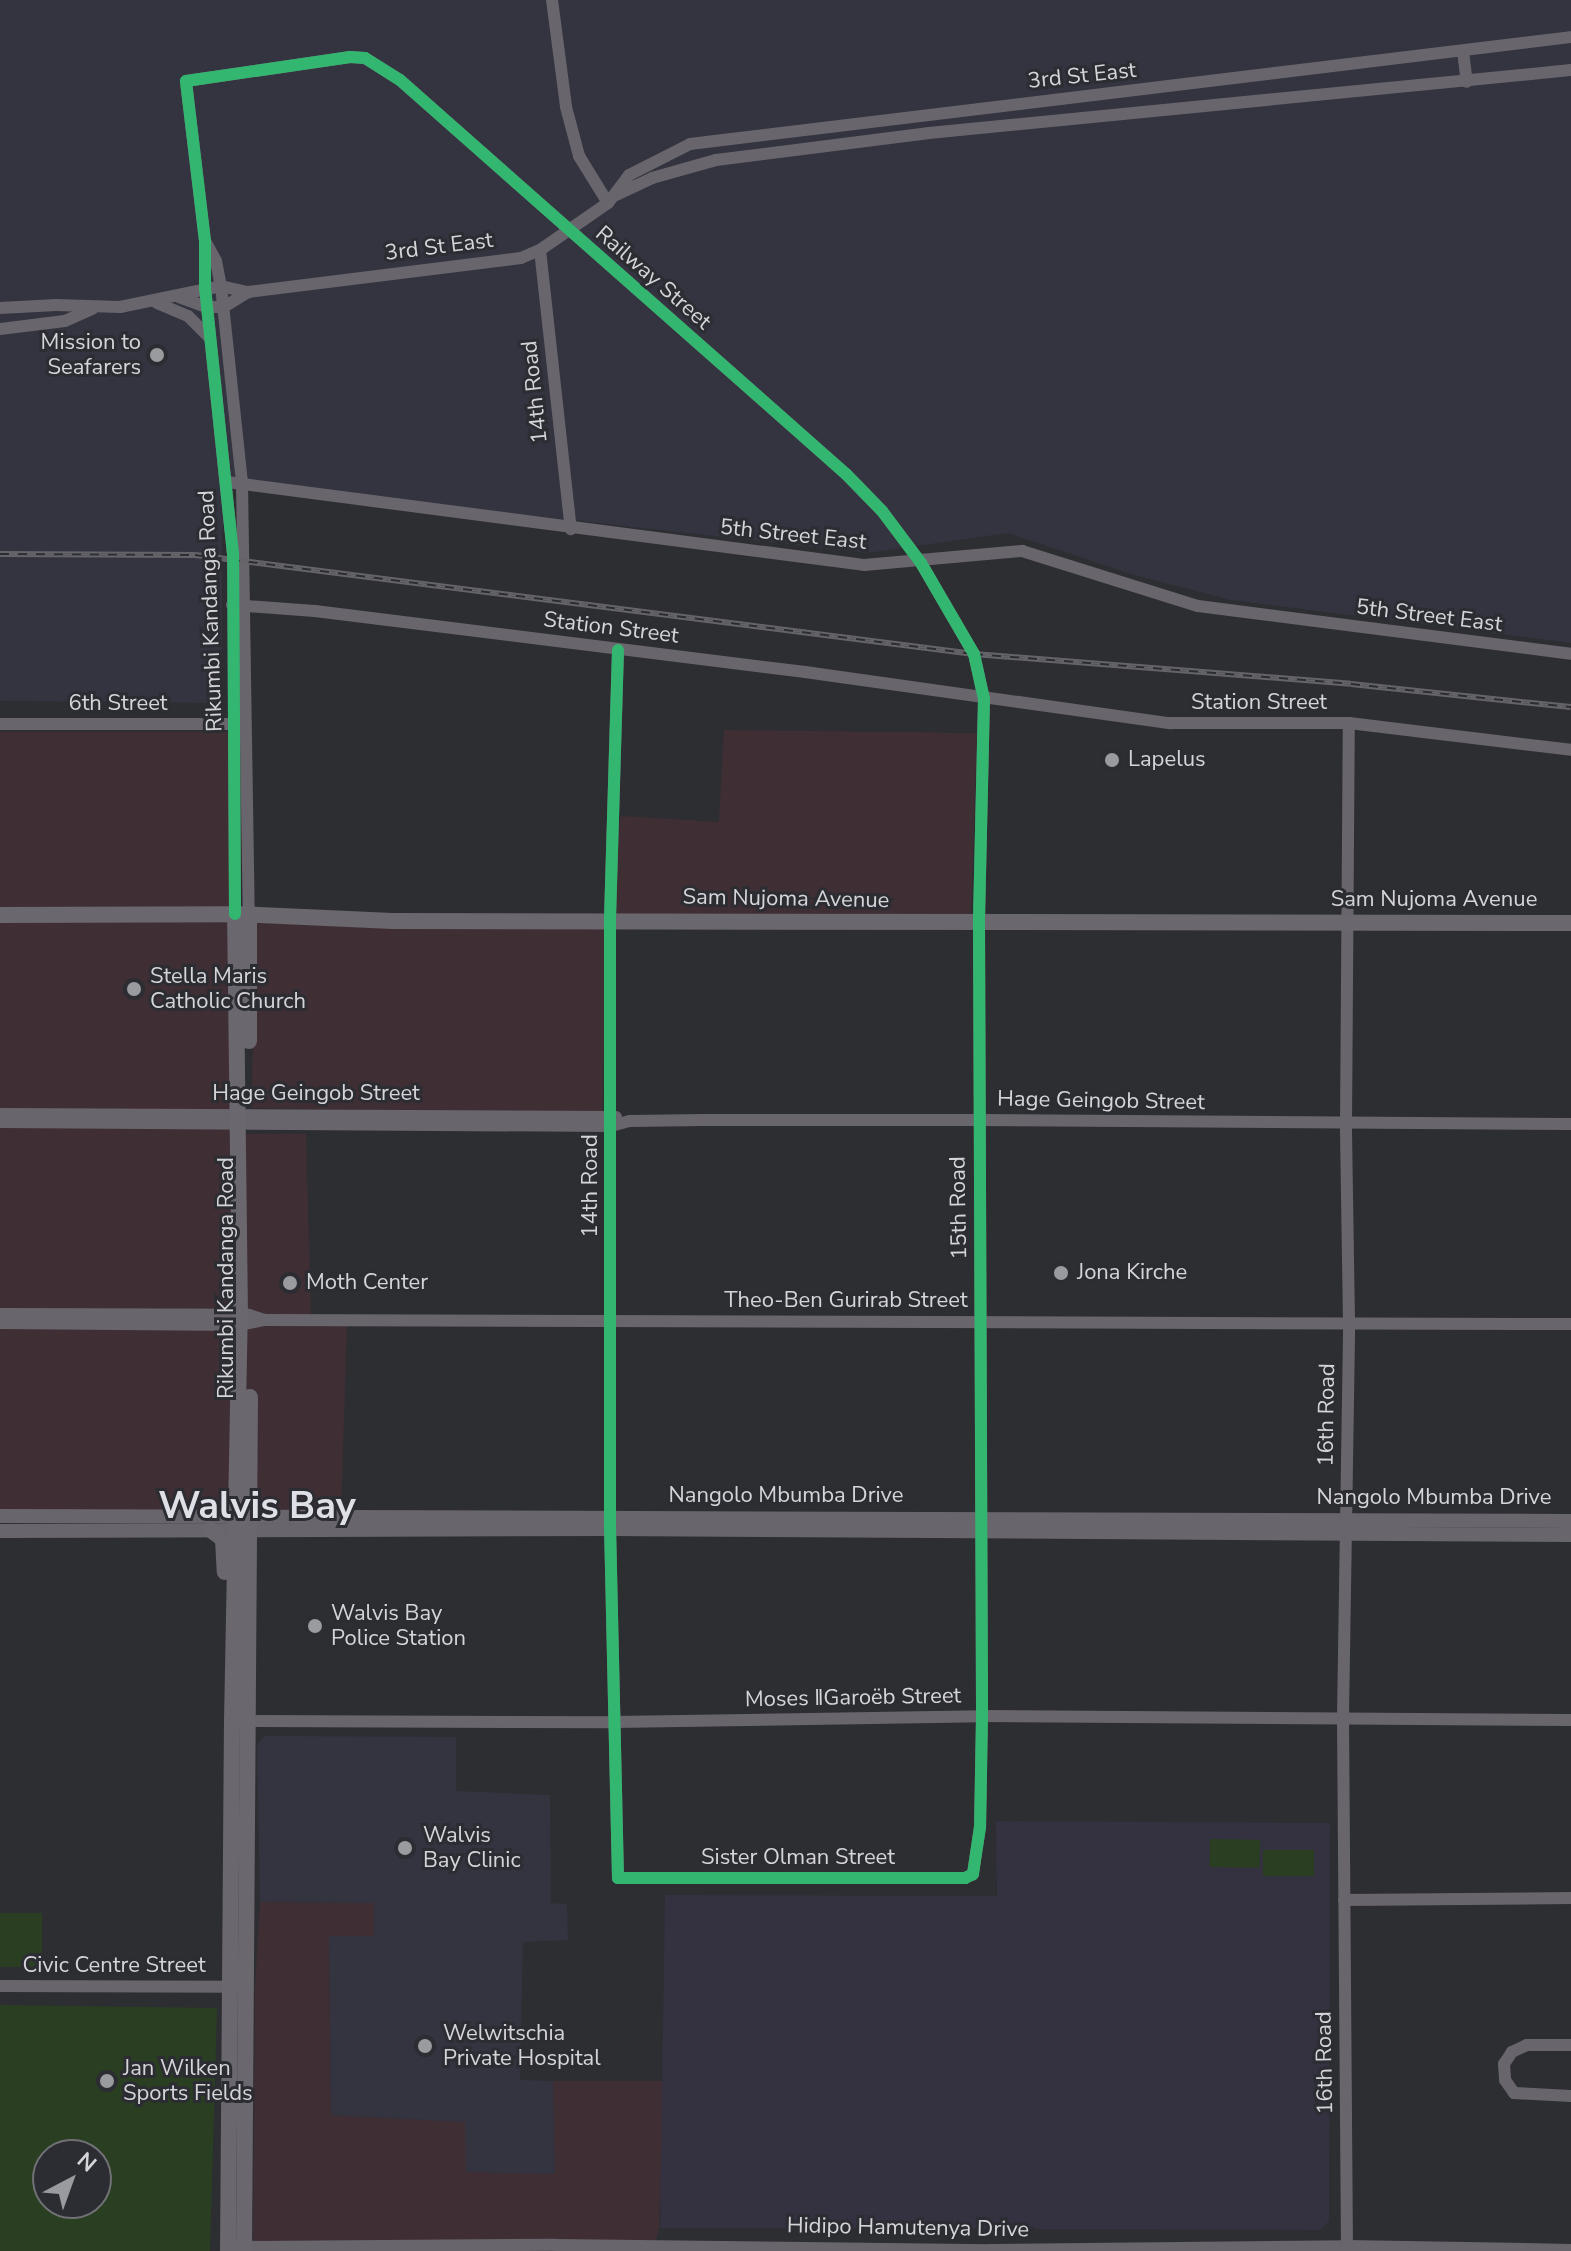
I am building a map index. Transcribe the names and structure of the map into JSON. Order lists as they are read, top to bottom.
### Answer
{
  "streets": {
    "main road": ["Rikumbi Kandanga Road", "Sam Nujoma Avenue"],
    "street": [
      "3rd St East",
      "Railway Street",
      "14th Road",
      "5th Street East",
      "Station Street",
      "6th Street",
      "Hage Geingob Street",
      "15th Road",
      "Theo-Ben Gurirab Street",
      "16th Road",
      "Nangolo Mbumba Drive",
      "Moses ǁGaroëb Street",
      "Sister Olman Street",
      "Civic Centre Street",
      "Hidipo Hamutenya Drive"
    ]
  },
  "crossings": [
    ["3rd St East", "Railway Street"],
    ["3rd St East", "14th Road"],
    ["3rd St East", "Rikumbi Kandanga Road"],
    ["Railway Street", "5th Street East"],
    ["Railway Street", "Station Street"],
    ["Railway Street", "15th Road"],
    ["14th Road", "5th Street East"],
    ["14th Road", "Station Street"],
    ["14th Road", "Sam Nujoma Avenue"],
    ["14th Road", "Hage Geingob Street"],
    ["14th Road", "Theo-Ben Gurirab Street"],
    ["14th Road", "Nangolo Mbumba Drive"],
    ["14th Road", "Moses ǁGaroëb Street"],
    ["14th Road", "Sister Olman Street"],
    ["5th Street East", "Rikumbi Kandanga Road"],
    ["Rikumbi Kandanga Road", "Station Street"],
    ["Rikumbi Kandanga Road", "6th Street"],
    ["Rikumbi Kandanga Road", "Sam Nujoma Avenue"],
    ["Rikumbi Kandanga Road", "Hage Geingob Street"],
    ["Rikumbi Kandanga Road", "Theo-Ben Gurirab Street"],
    ["Rikumbi Kandanga Road", "Nangolo Mbumba Drive"],
    ["Rikumbi Kandanga Road", "Moses ǁGaroëb Street"],
    ["Rikumbi Kandanga Road", "Civic Centre Street"],
    ["Rikumbi Kandanga Road", "Hidipo Hamutenya Drive"],
    ["Station Street", "15th Road"],
    ["Station Street", "16th Road"],
    ["Sam Nujoma Avenue", "15th Road"],
    ["Sam Nujoma Avenue", "16th Road"],
    ["Hage Geingob Street", "15th Road"],
    ["Hage Geingob Street", "16th Road"],
    ["15th Road", "Theo-Ben Gurirab Street"],
    ["15th Road", "Nangolo Mbumba Drive"],
    ["15th Road", "Moses ǁGaroëb Street"],
    ["15th Road", "Sister Olman Street"],
    ["Theo-Ben Gurirab Street", "16th Road"],
    ["16th Road", "Nangolo Mbumba Drive"],
    ["16th Road", "Moses ǁGaroëb Street"],
    ["16th Road", "Hidipo Hamutenya Drive"],
    ["Moses ǁGaroëb Street", "Sister Olman Street"]
  ],
  "districts": ["Walvis Bay"],
  "places": [
    "Mission to Seafarers",
    "Lapelus",
    "Stella Maris Catholic Church",
    "Jona Kirche",
    "Moth Center",
    "Walvis Bay Police Station",
    "Walvis Bay Clinic",
    "Welwitschia Private Hospital",
    "Jan Wilken Sports Fields"
  ],
  "north": "top right"
}
